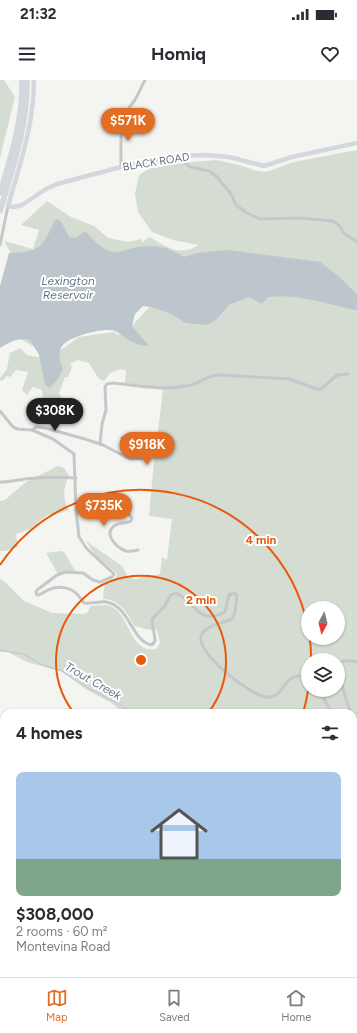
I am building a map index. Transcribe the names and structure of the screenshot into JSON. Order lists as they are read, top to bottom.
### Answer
{
  "streets": {
    "street": ["BLACK ROAD"]
  },
  "water": ["Lexington Reservoir", "Trout Creek"],
  "north": "bottom",
  "page": {
    "status": "21:32",
    "header": "Homiq",
    "price": [
      "$571K",
      "$308K",
      "$918K",
      "$735K"
    ],
    "heading": "4 homes",
    "list": [
      {
        "name": "$308,000",
        "note": "2 rooms · 60 m² · Montevina Road"
      }
    ],
    "tabs": ["Map", "Saved", "Home"]
  },
  "rings": ["4 min", "2 min"]
}
